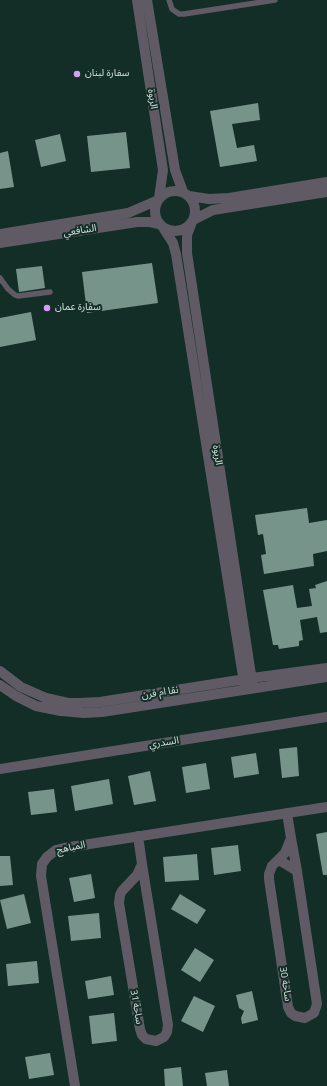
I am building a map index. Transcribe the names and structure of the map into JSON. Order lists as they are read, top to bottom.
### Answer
{
  "streets": {
    "street": [
      "الربوة",
      "الشافعي",
      "نقا ام قرن",
      "السدري",
      "المباهج",
      "ساحة 30",
      "ساحة 31"
    ]
  },
  "crossings": [
    ["الربوة", "الشافعي"],
    ["الربوة", "نقا ام قرن"],
    ["المباهج", "ساحة 30"],
    ["المباهج", "ساحة 31"]
  ],
  "places": ["سفارة لبنان", "سفارة عمان"]
}
